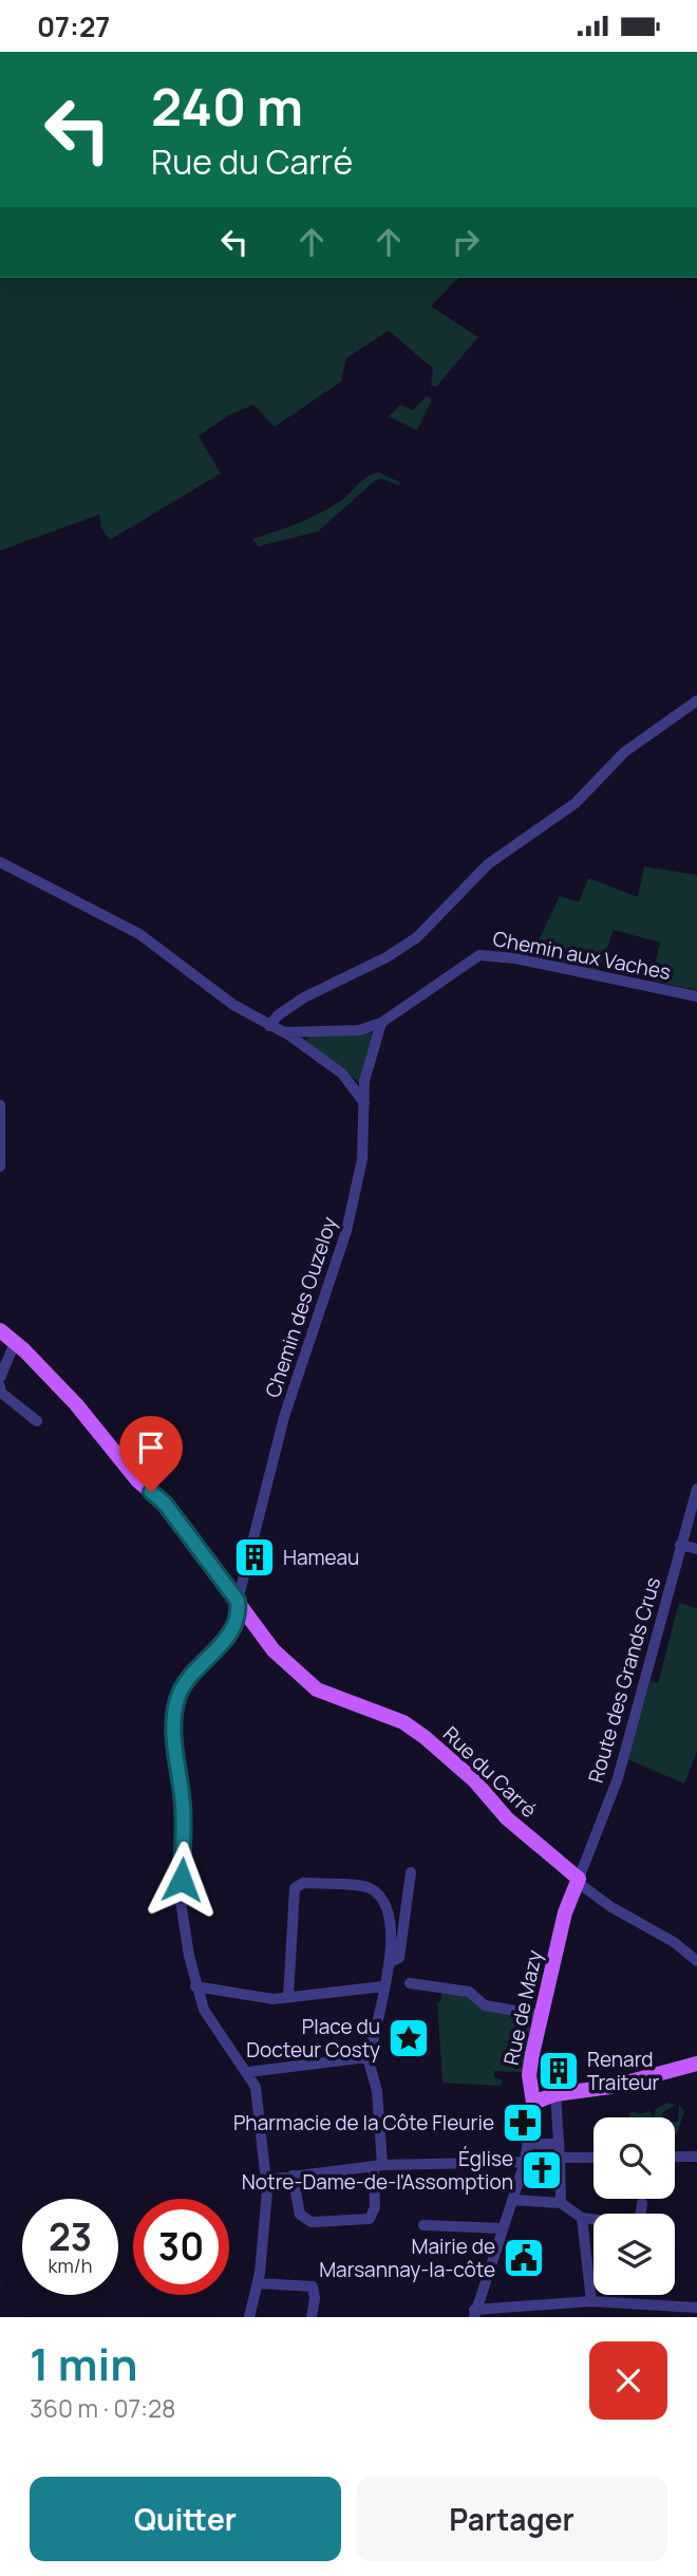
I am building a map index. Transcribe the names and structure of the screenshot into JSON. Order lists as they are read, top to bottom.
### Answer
{
  "streets": {
    "main road": ["Rue du Carré", "Rue de Mazy"],
    "street": ["Chemin aux Vaches", "Chemin des Ouzeloy", "Route des Grands Crus"]
  },
  "crossings": [
    ["Chemin aux Vaches", "Chemin des Ouzeloy"],
    ["Chemin des Ouzeloy", "Rue du Carré"],
    ["Route des Grands Crus", "Rue du Carré"],
    ["Route des Grands Crus", "Rue de Mazy"],
    ["Rue du Carré", "Rue de Mazy"]
  ],
  "places": {
    "building": ["Hameau", "Renard Traiteur"],
    "place": ["Place du Docteur Costy"],
    "pharmacy": ["Pharmacie de la Côte Fleurie"],
    "church": ["Église Notre-Dame-de-l'Assomption"],
    "public building": ["Mairie de Marsannay-la-côte"]
  },
  "page": {
    "status": "07:27",
    "turn": ["240 m", "Rue du Carré"],
    "speed": "23 km/h",
    "limit": "30",
    "heading": ["1 min", "360 m · 07:28"],
    "buttons": ["Quitter", "Partager"]
  }
}
